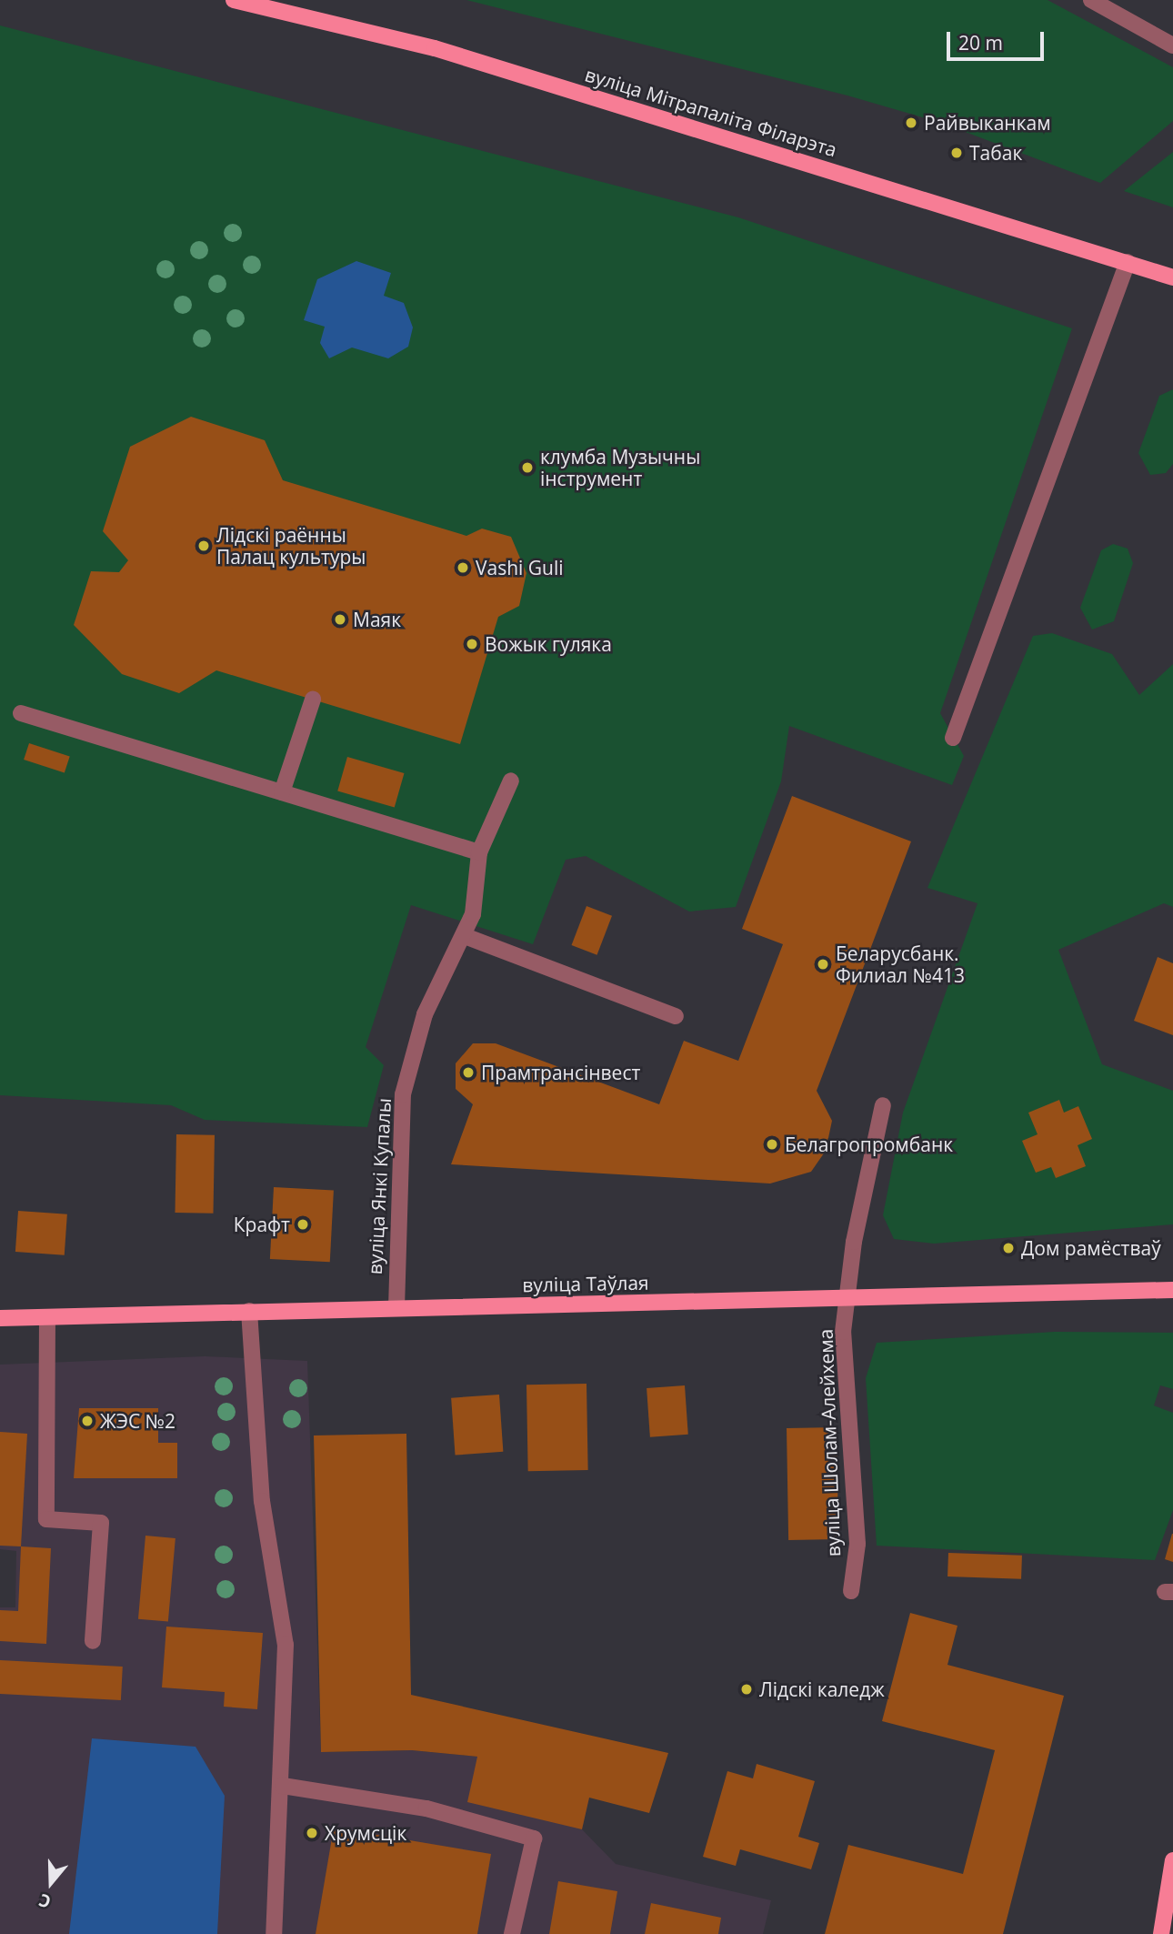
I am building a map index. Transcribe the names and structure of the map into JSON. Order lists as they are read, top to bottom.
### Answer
{
  "streets": {
    "main road": ["вуліца Мітрапаліта Філарэта", "вуліца Таўлая"],
    "street": ["вуліца Янкі Купалы", "вуліца Шолам-Алейхема"]
  },
  "crossings": [
    ["вуліца Янкі Купалы", "вуліца Таўлая"],
    ["вуліца Таўлая", "вуліца Шолам-Алейхема"]
  ],
  "places": [
    "Райвыканкам",
    "Табак",
    "клумба Музычны інструмент",
    "Лідскі раённы Палац культуры",
    "Vashi Guli",
    "Маяк",
    "Вожык гуляка",
    "Беларусбанк. Филиал №413",
    "Прамтрансінвест",
    "Белагропромбанк",
    "Крафт",
    "Дом рамёстваў",
    "ЖЭС №2",
    "Лідскі каледж",
    "Хрумсцік"
  ],
  "scale_bar": "20 m",
  "north": "bottom"
}
